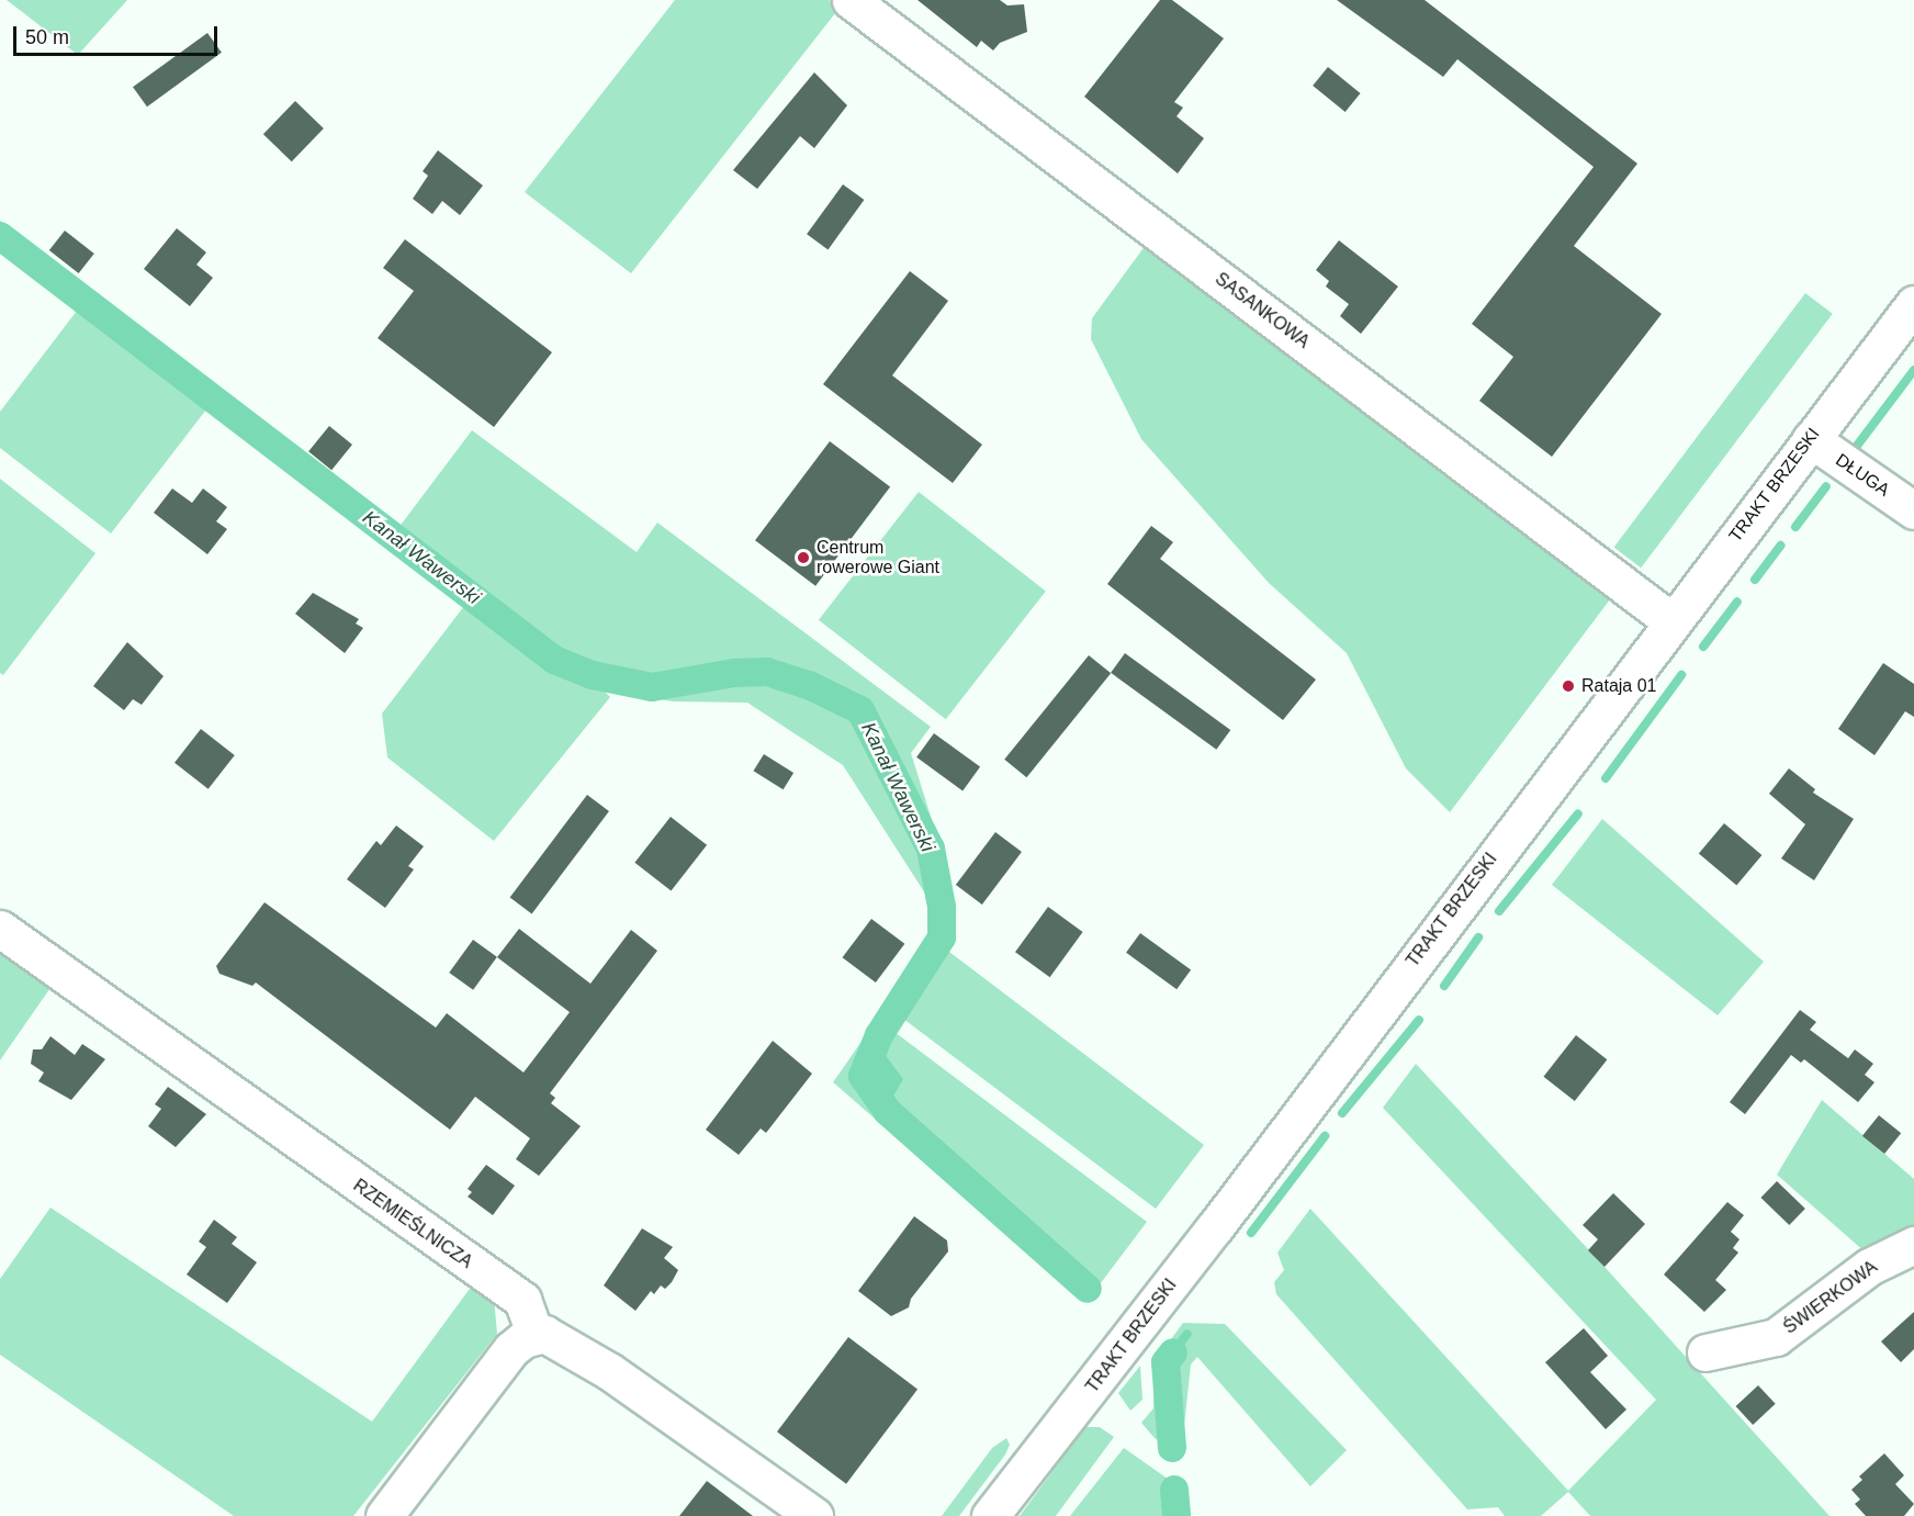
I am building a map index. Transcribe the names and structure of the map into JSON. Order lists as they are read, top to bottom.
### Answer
{
  "streets": {
    "street": [
      "SASANKOWA",
      "DŁUGA",
      "TRAKT BRZESKI",
      "RZEMIEŚLNICZA",
      "ŚWIERKOWA"
    ]
  },
  "crossings": [
    ["SASANKOWA", "TRAKT BRZESKI"],
    ["DŁUGA", "TRAKT BRZESKI"]
  ],
  "water": ["Kanał Wawerski"],
  "places": ["Centrum rowerowe Giant", "Rataja 01"],
  "scale_bar": "50 m"
}
